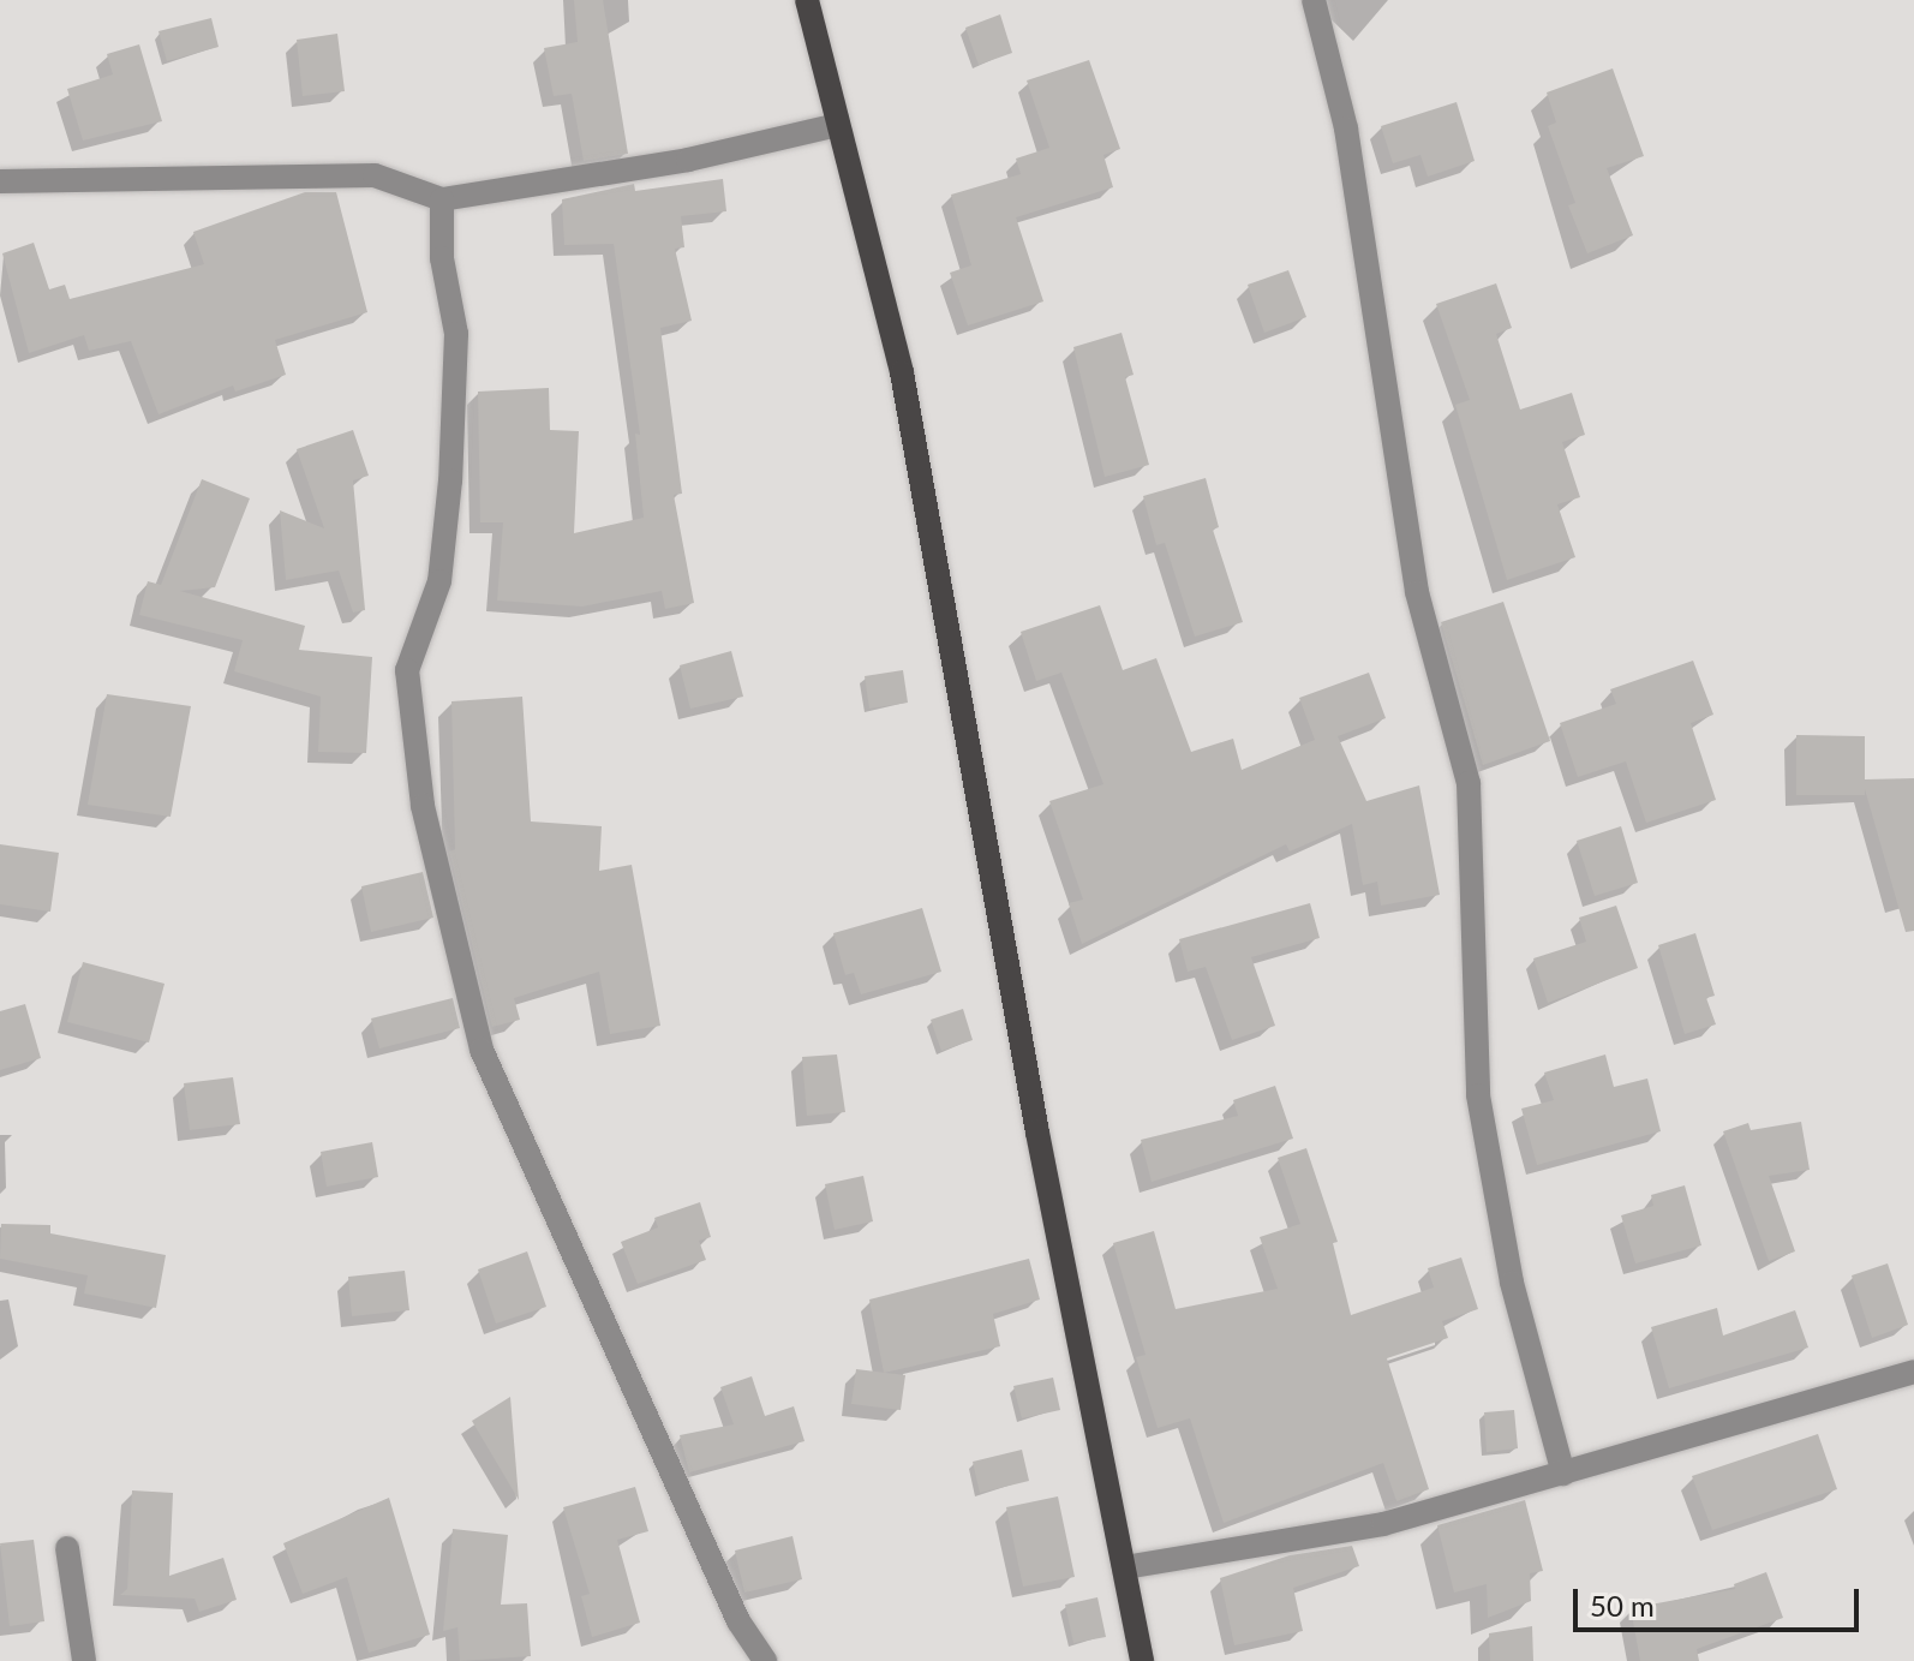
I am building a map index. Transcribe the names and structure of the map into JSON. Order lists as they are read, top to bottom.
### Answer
{
  "scale_bar": "50 m"
}
